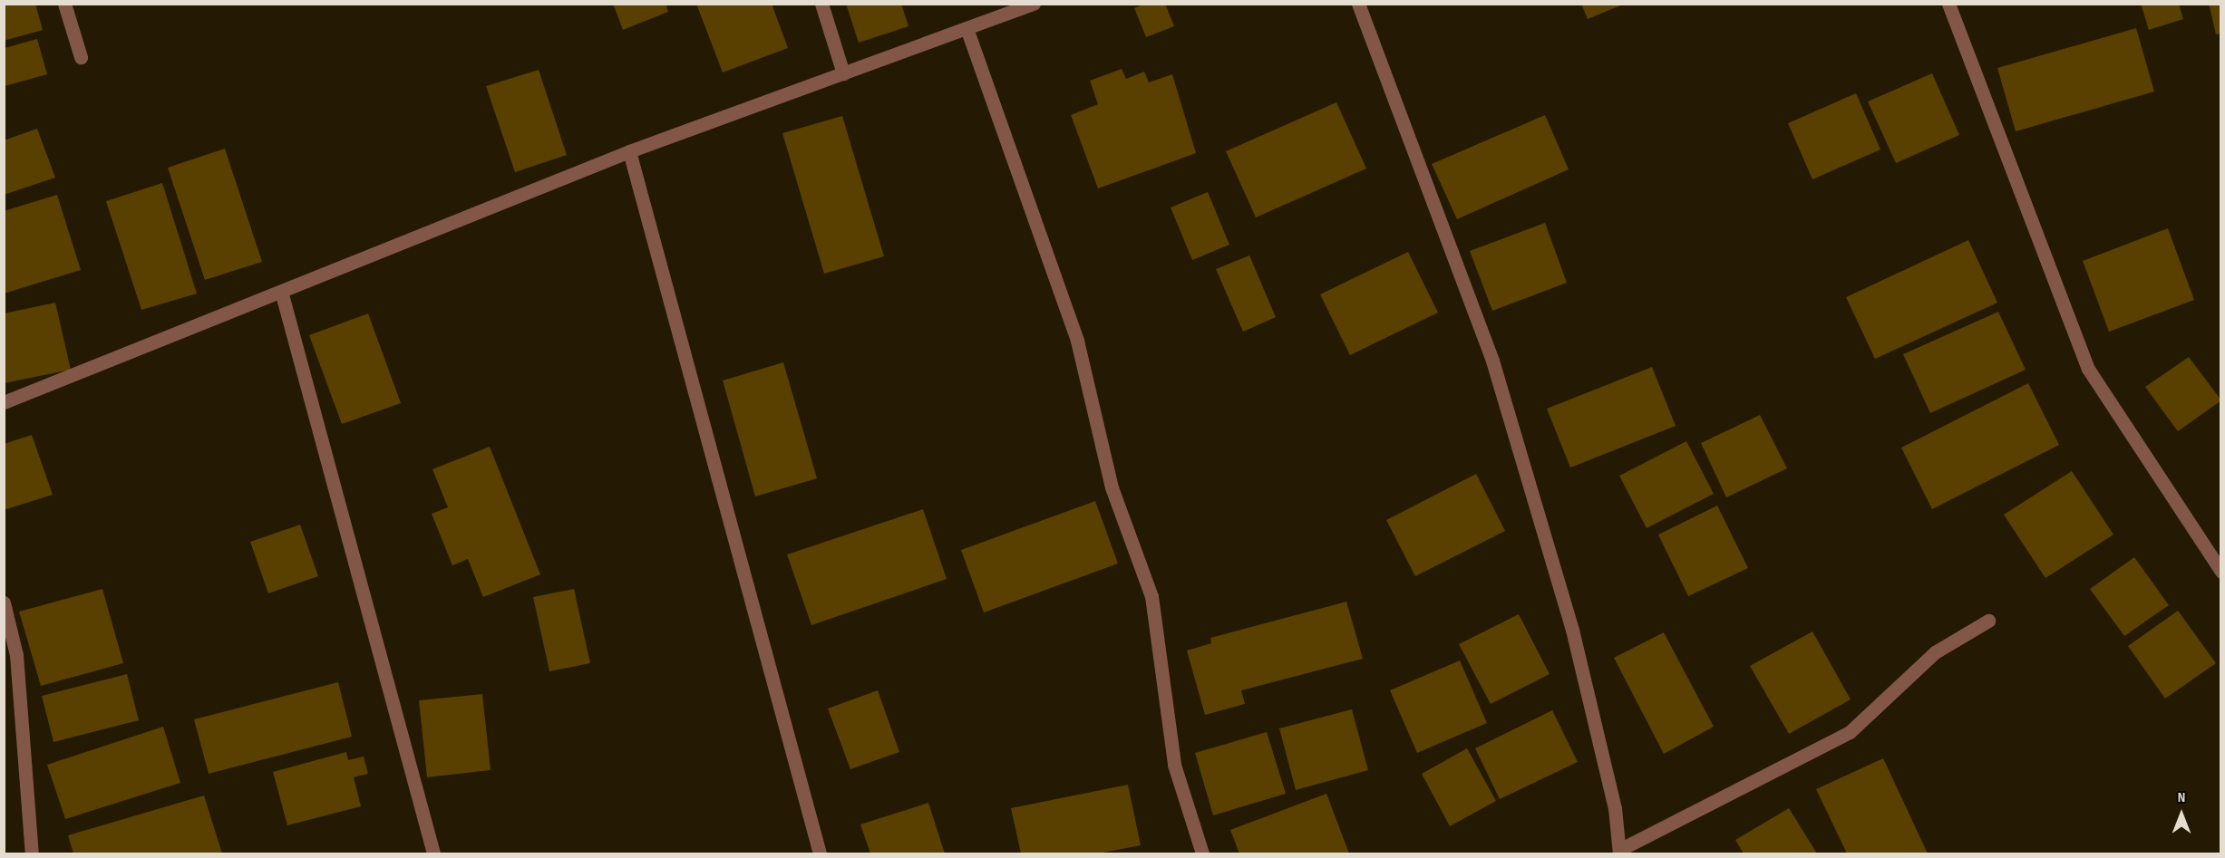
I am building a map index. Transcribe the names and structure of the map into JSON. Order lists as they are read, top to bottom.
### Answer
{
  "north": "top"
}
